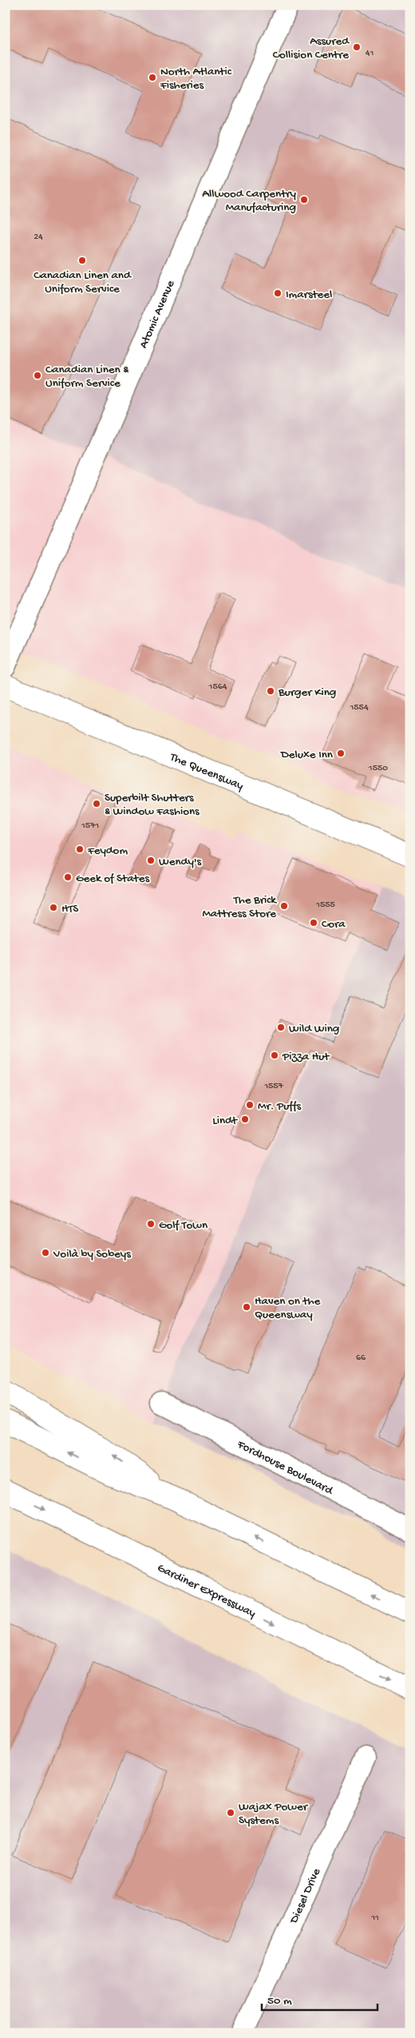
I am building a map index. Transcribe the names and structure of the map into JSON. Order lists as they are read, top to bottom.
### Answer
{
  "streets": {
    "main road": ["The Queensway", "Gardiner Expressway"],
    "street": ["Atomic Avenue", "Fordhouse Boulevard", "Diesel Drive"]
  },
  "places": [
    "Assured Collision Centre",
    "North Atlantic Fisheries",
    "Allwood Carpentry Manufacturing",
    "Canadian Linen and Uniform Service",
    "Imarsteel",
    "Canadian Linen & Uniform Service",
    "Burger King",
    "Deluxe Inn",
    "Superbilt Shutters & Window Fashions",
    "Feydom",
    "Wendy's",
    "Geek of States",
    "The Brick Mattress Store",
    "HTS",
    "Cora",
    "Wild Wing",
    "Pizza Hut",
    "Mr. Puffs",
    "Lindt",
    "Golf Town",
    "Voilà by Sobeys",
    "Haven on the Queensway",
    "Wajax Power Systems"
  ],
  "house_numbers": [
    "41",
    "24",
    "1564",
    "1554",
    "1550",
    "1571",
    "1555",
    "1557",
    "66",
    "11"
  ],
  "scale_bar": "50 m"
}
